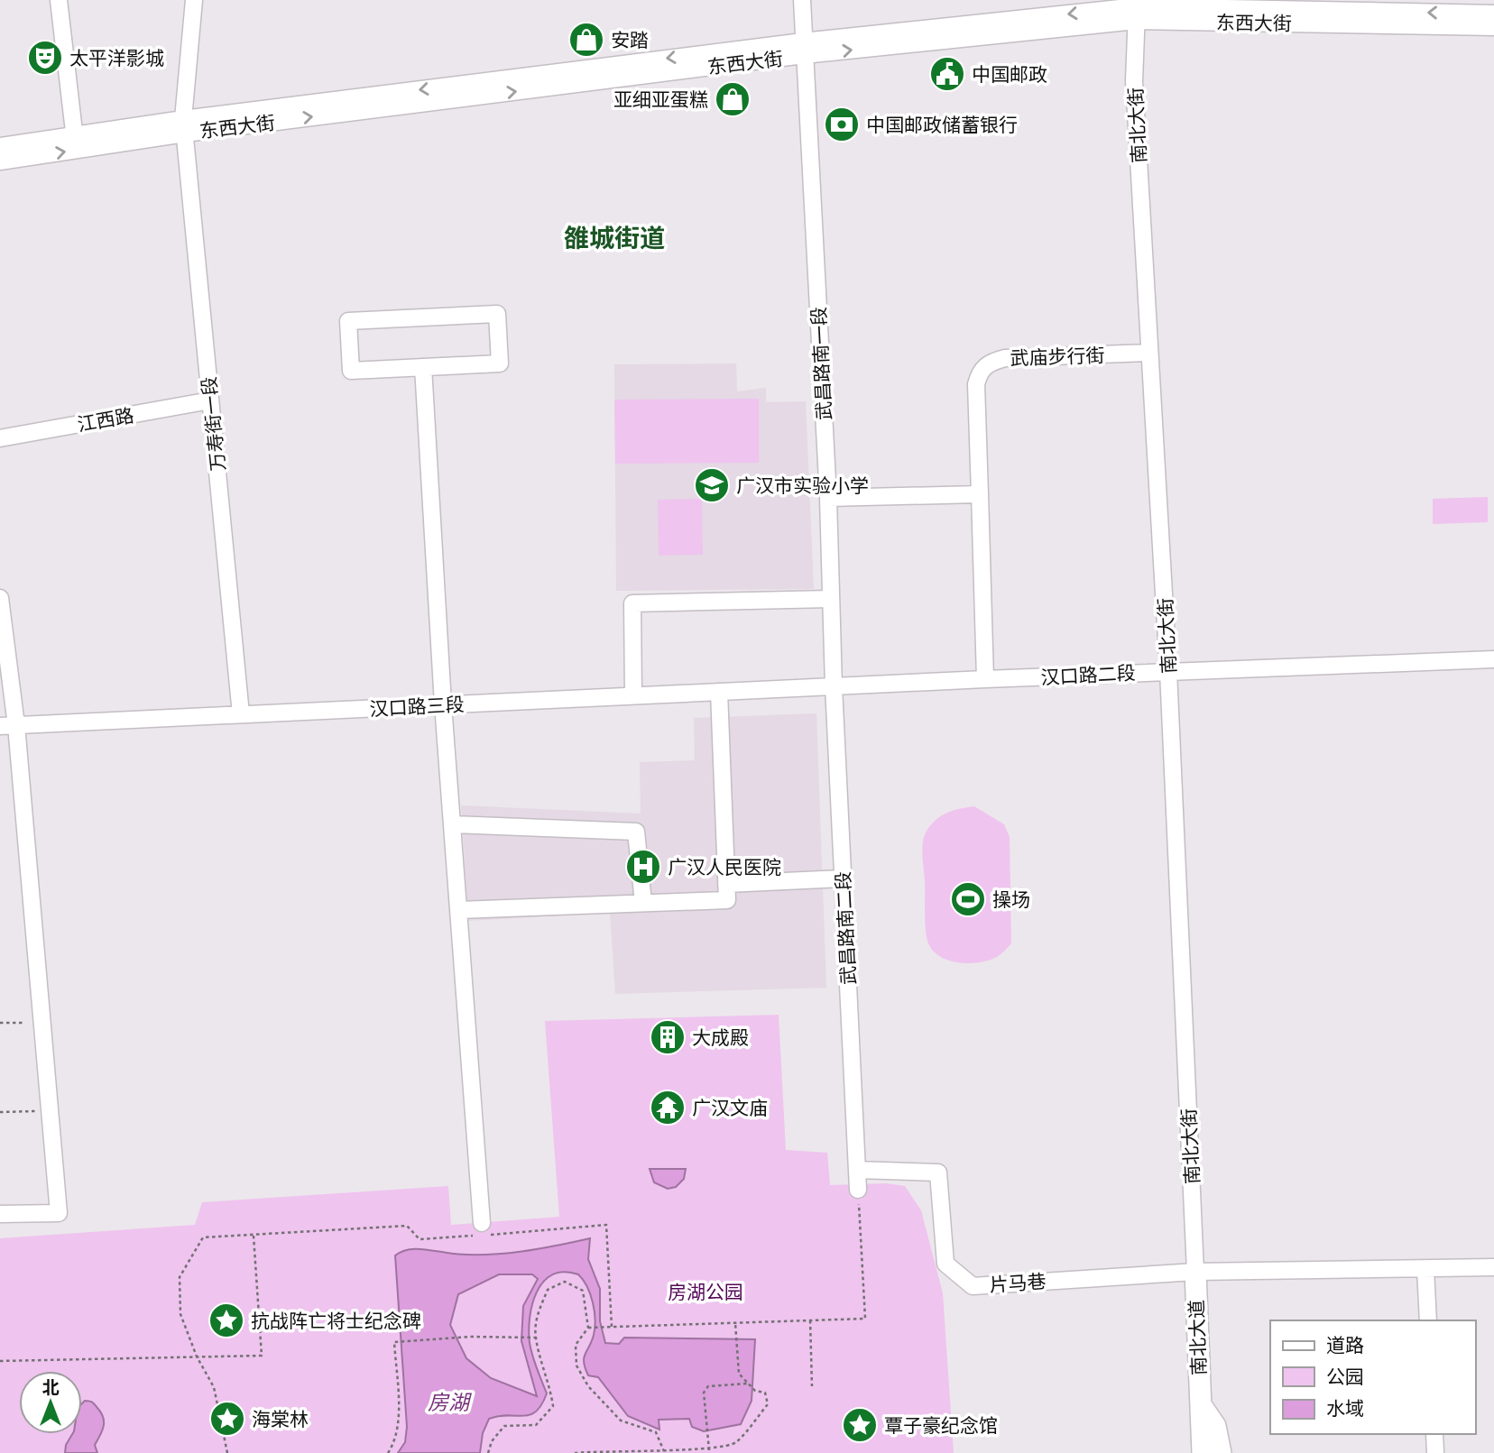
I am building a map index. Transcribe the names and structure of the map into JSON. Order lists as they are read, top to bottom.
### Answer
{
  "streets": {
    "main road": ["南北大道"],
    "street": [
      "东西大街",
      "南北大街",
      "武庙步行街",
      "武昌路南一段",
      "江西路",
      "万寿街一段",
      "汉口路二段",
      "汉口路三段",
      "武昌路南二段",
      "片马巷"
    ]
  },
  "crossings": [
    ["东西大街", "南北大街"],
    ["东西大街", "武昌路南一段"],
    ["东西大街", "万寿街一段"],
    ["南北大街", "武庙步行街"],
    ["南北大街", "汉口路二段"],
    ["南北大街", "片马巷"],
    ["南北大街", "南北大道"],
    ["武庙步行街", "汉口路二段"],
    ["武昌路南一段", "汉口路二段"],
    ["武昌路南一段", "汉口路三段"],
    ["武昌路南一段", "武昌路南二段"],
    ["江西路", "万寿街一段"],
    ["万寿街一段", "汉口路三段"],
    ["汉口路二段", "汉口路三段"],
    ["汉口路二段", "武昌路南二段"],
    ["汉口路三段", "武昌路南二段"],
    ["武昌路南二段", "片马巷"],
    ["片马巷", "南北大道"]
  ],
  "districts": ["雒城街道"],
  "water": ["房湖"],
  "parks": ["房湖公园"],
  "places": {
    "shop": ["安踏", "亚细亚蛋糕"],
    "theatre": ["太平洋影城"],
    "public building": ["中国邮政"],
    "bank": ["中国邮政储蓄银行"],
    "school or university": ["广汉市实验小学"],
    "hospital": ["广汉人民医院"],
    "sports": ["操场"],
    "building": ["大成殿"],
    "temple": ["广汉文庙"],
    "place": ["抗战阵亡将士纪念碑", "海棠林", "覃子豪纪念馆"]
  },
  "legend": ["道路", "公园", "水域"],
  "north": "top"
}
